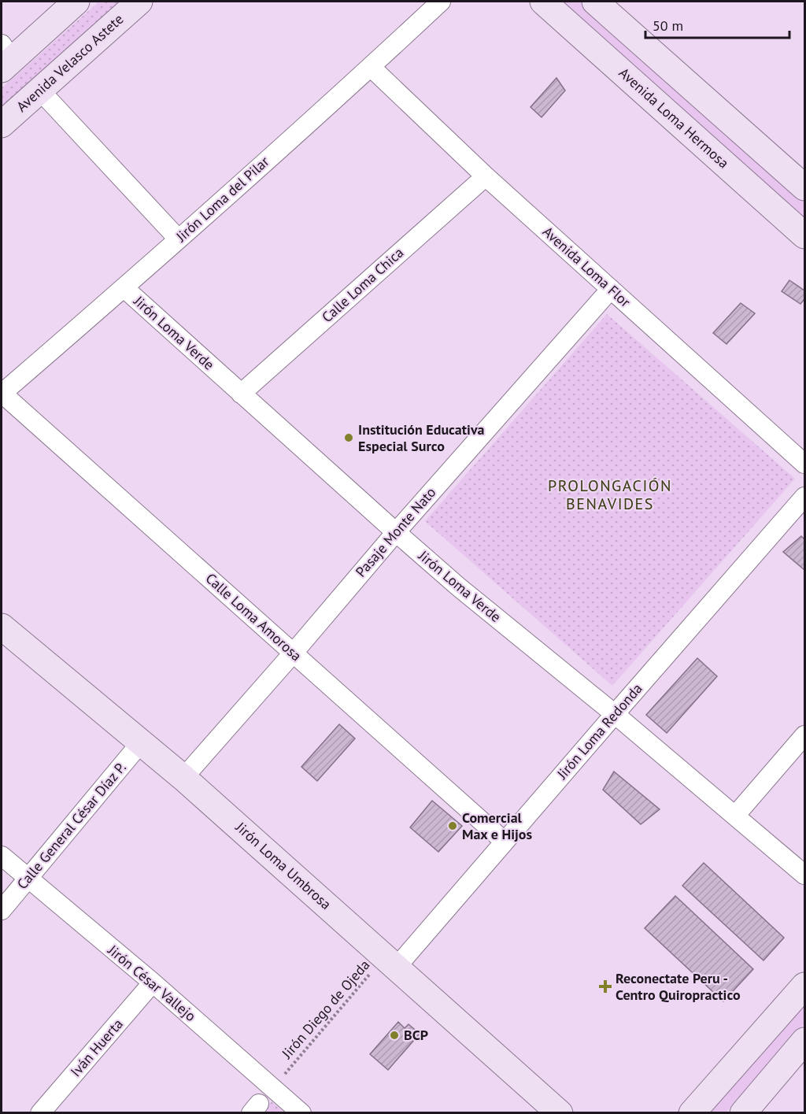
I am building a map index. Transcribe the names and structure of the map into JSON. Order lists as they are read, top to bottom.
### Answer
{
  "streets": {
    "street": [
      "Avenida Velasco Astete",
      "Avenida Loma Hermosa",
      "Jirón Loma del Pilar",
      "Avenida Loma Flor",
      "Calle Loma Chica",
      "Jirón Loma Verde",
      "Pasaje Monte Nato",
      "Calle Loma Amorosa",
      "Jirón Loma Redonda",
      "Calle General César Díaz P.",
      "Jirón Loma Umbrosa",
      "Jirón César Vallejo",
      "Iván Huerta"
    ],
    "path": ["Jirón Diego de Ojeda"]
  },
  "crossings": [
    ["Jirón Loma del Pilar", "Avenida Loma Flor"],
    ["Jirón Loma del Pilar", "Jirón Loma Verde"],
    ["Jirón Loma del Pilar", "Calle Loma Amorosa"],
    ["Avenida Loma Flor", "Calle Loma Chica"],
    ["Avenida Loma Flor", "Pasaje Monte Nato"],
    ["Calle Loma Chica", "Jirón Loma Verde"],
    ["Jirón Loma Verde", "Pasaje Monte Nato"],
    ["Jirón Loma Verde", "Jirón Loma Redonda"],
    ["Pasaje Monte Nato", "Calle Loma Amorosa"],
    ["Pasaje Monte Nato", "Jirón Loma Umbrosa"],
    ["Calle Loma Amorosa", "Jirón Loma Redonda"],
    ["Jirón Loma Redonda", "Jirón Loma Umbrosa"],
    ["Jirón Loma Redonda", "Jirón Diego de Ojeda"],
    ["Calle General César Díaz P.", "Jirón Loma Umbrosa"],
    ["Calle General César Díaz P.", "Jirón César Vallejo"],
    ["Jirón Loma Umbrosa", "Jirón Diego de Ojeda"],
    ["Jirón César Vallejo", "Iván Huerta"]
  ],
  "districts": ["PROLONGACIÓN BENAVIDES"],
  "places": {
    "other": ["Institución Educativa Especial Surco", "Comercial Max e Hijos", "BCP"],
    "health": ["Reconectate Peru - Centro Quiropractico"]
  },
  "scale_bar": "50 m"
}
